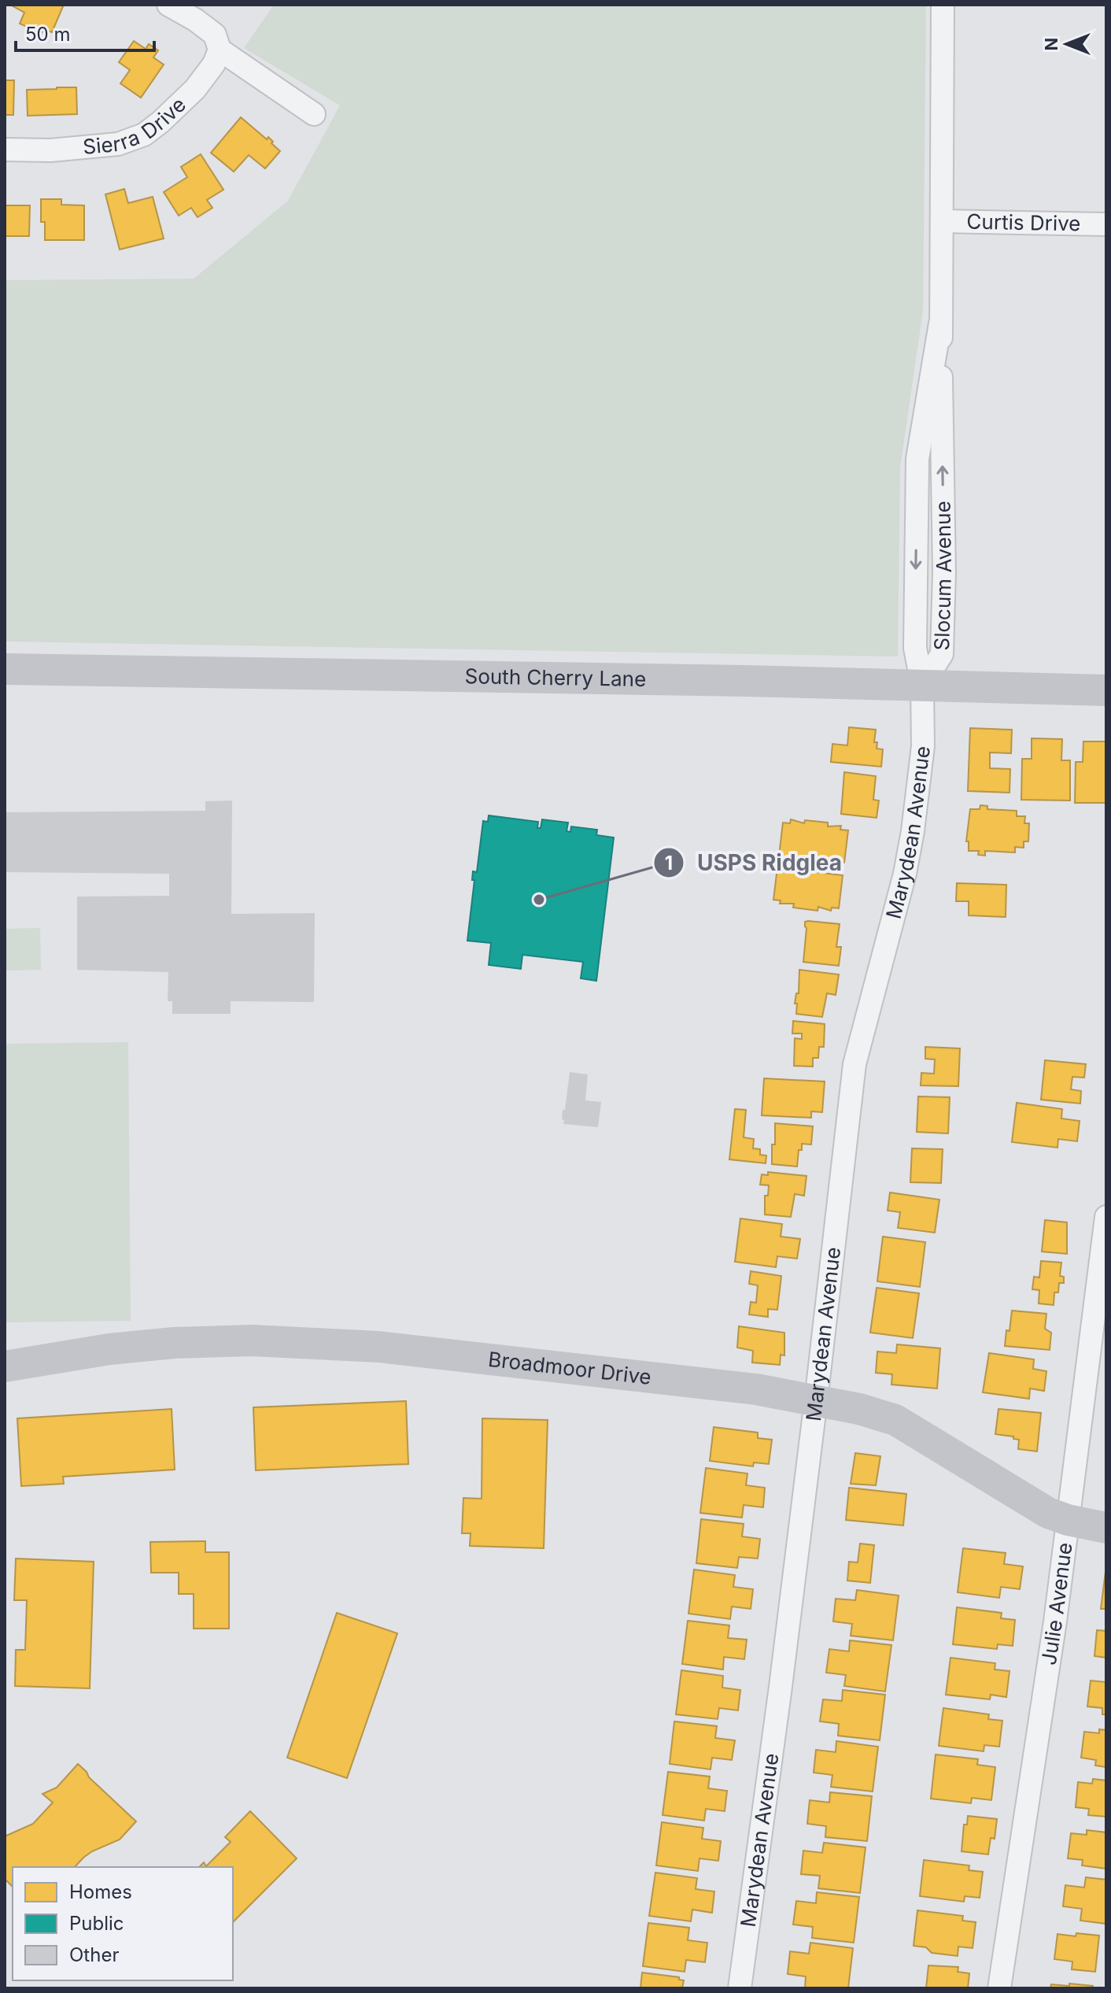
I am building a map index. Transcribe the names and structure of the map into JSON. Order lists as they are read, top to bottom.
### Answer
{
  "streets": {
    "street": [
      "Sierra Drive",
      "Curtis Drive",
      "Slocum Avenue",
      "South Cherry Lane",
      "Marydean Avenue",
      "Broadmoor Drive",
      "Julie Avenue"
    ]
  },
  "crossings": [
    ["Curtis Drive", "Slocum Avenue"],
    ["Slocum Avenue", "South Cherry Lane"],
    ["Slocum Avenue", "Marydean Avenue"],
    ["South Cherry Lane", "Marydean Avenue"],
    ["Marydean Avenue", "Broadmoor Drive"],
    ["Broadmoor Drive", "Julie Avenue"]
  ],
  "places": ["USPS Ridglea"],
  "legend": ["Homes", "Public", "Other"],
  "scale_bar": "50 m",
  "north": "left"
}
